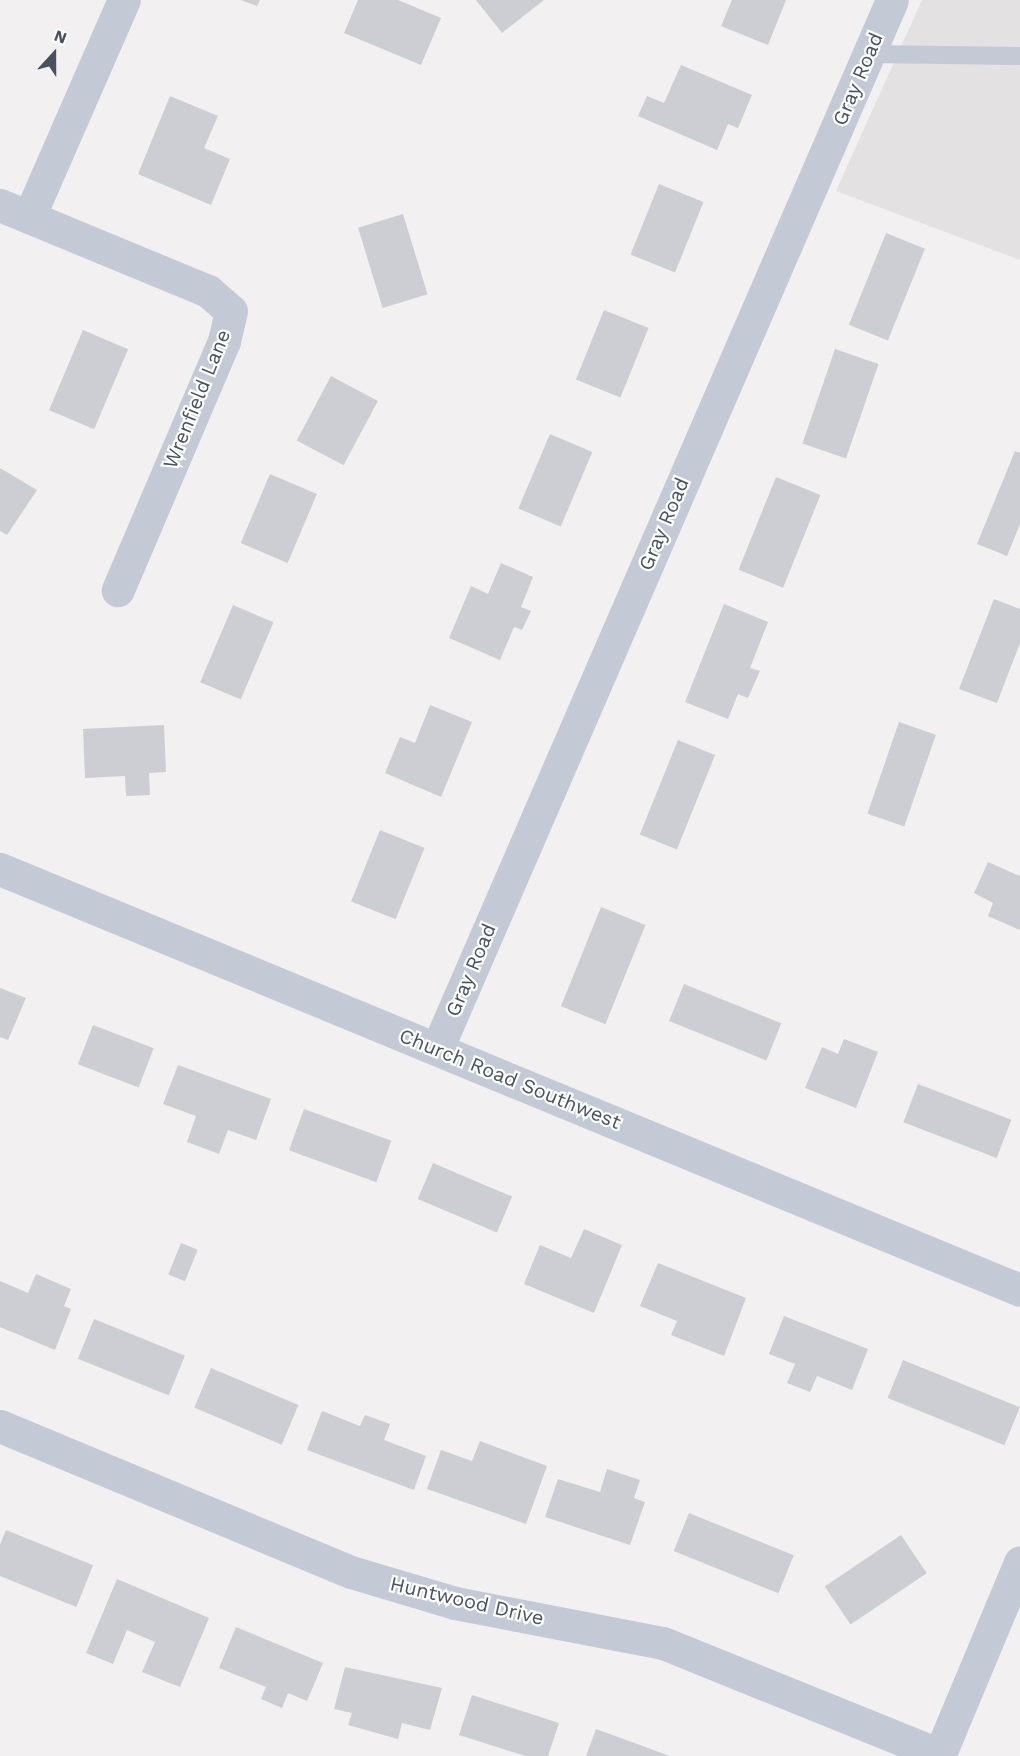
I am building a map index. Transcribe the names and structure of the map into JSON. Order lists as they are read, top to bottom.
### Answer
{
  "streets": {
    "street": [
      "Gray Road",
      "Wrenfield Lane",
      "Church Road Southwest",
      "Huntwood Drive"
    ]
  },
  "crossings": [
    ["Gray Road", "Church Road Southwest"]
  ],
  "north": "top"
}
